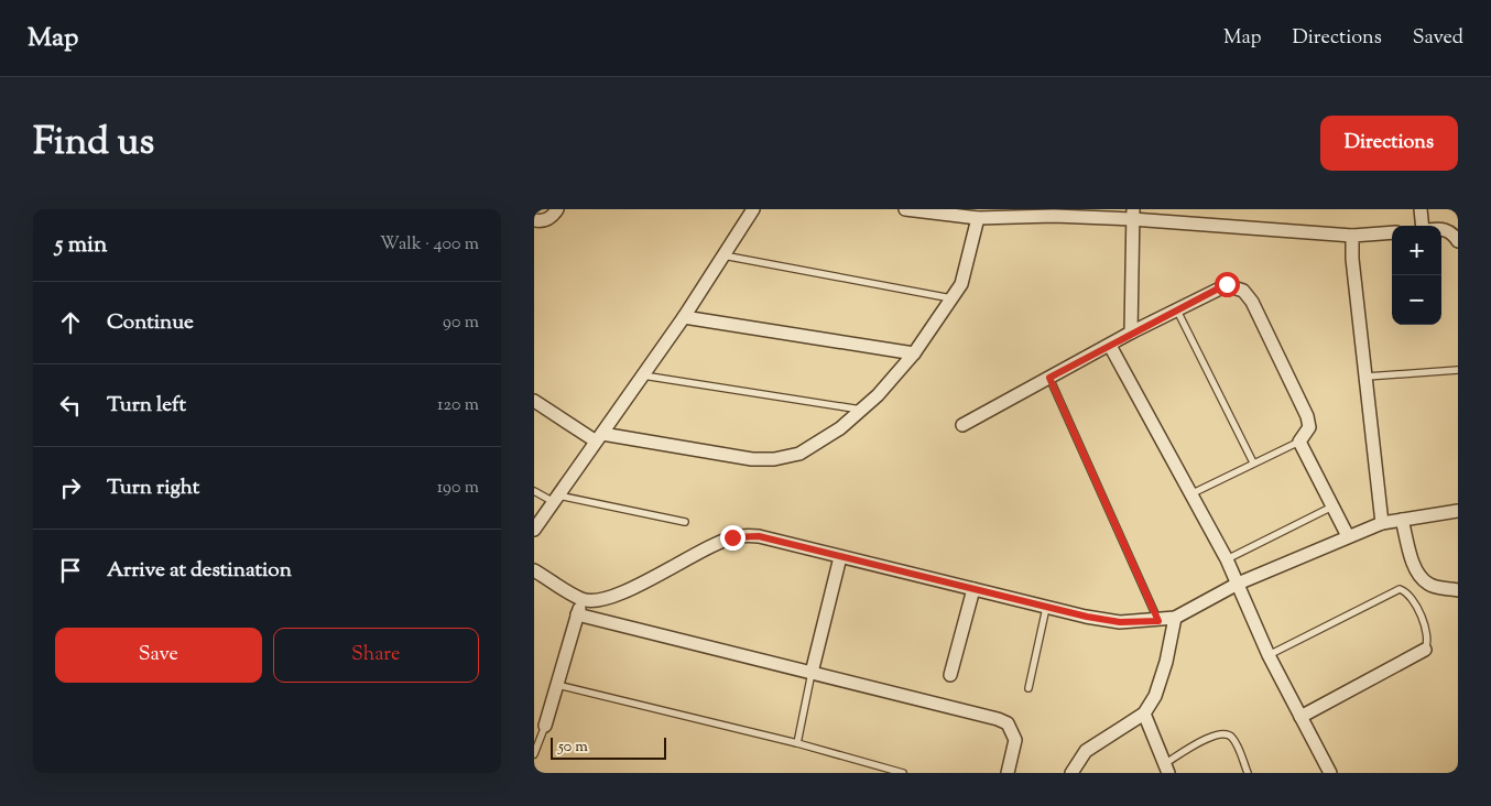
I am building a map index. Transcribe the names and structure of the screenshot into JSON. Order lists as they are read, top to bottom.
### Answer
{
  "scale_bar": "50 m",
  "page": {
    "header": "Map",
    "nav": ["Map", "Directions", "Saved"],
    "title": "Find us",
    "buttons": [
      "Directions",
      ["Save", "Share"]
    ],
    "heading": ["5 min", "Walk · 400 m"],
    "map_buttons": ["+", "−"],
    "list": [
      ["Continue", "90 m"],
      ["Turn left", "120 m"],
      ["Turn right", "190 m"],
      "Arrive at destination"
    ],
    "scale": "50 m"
  }
}
